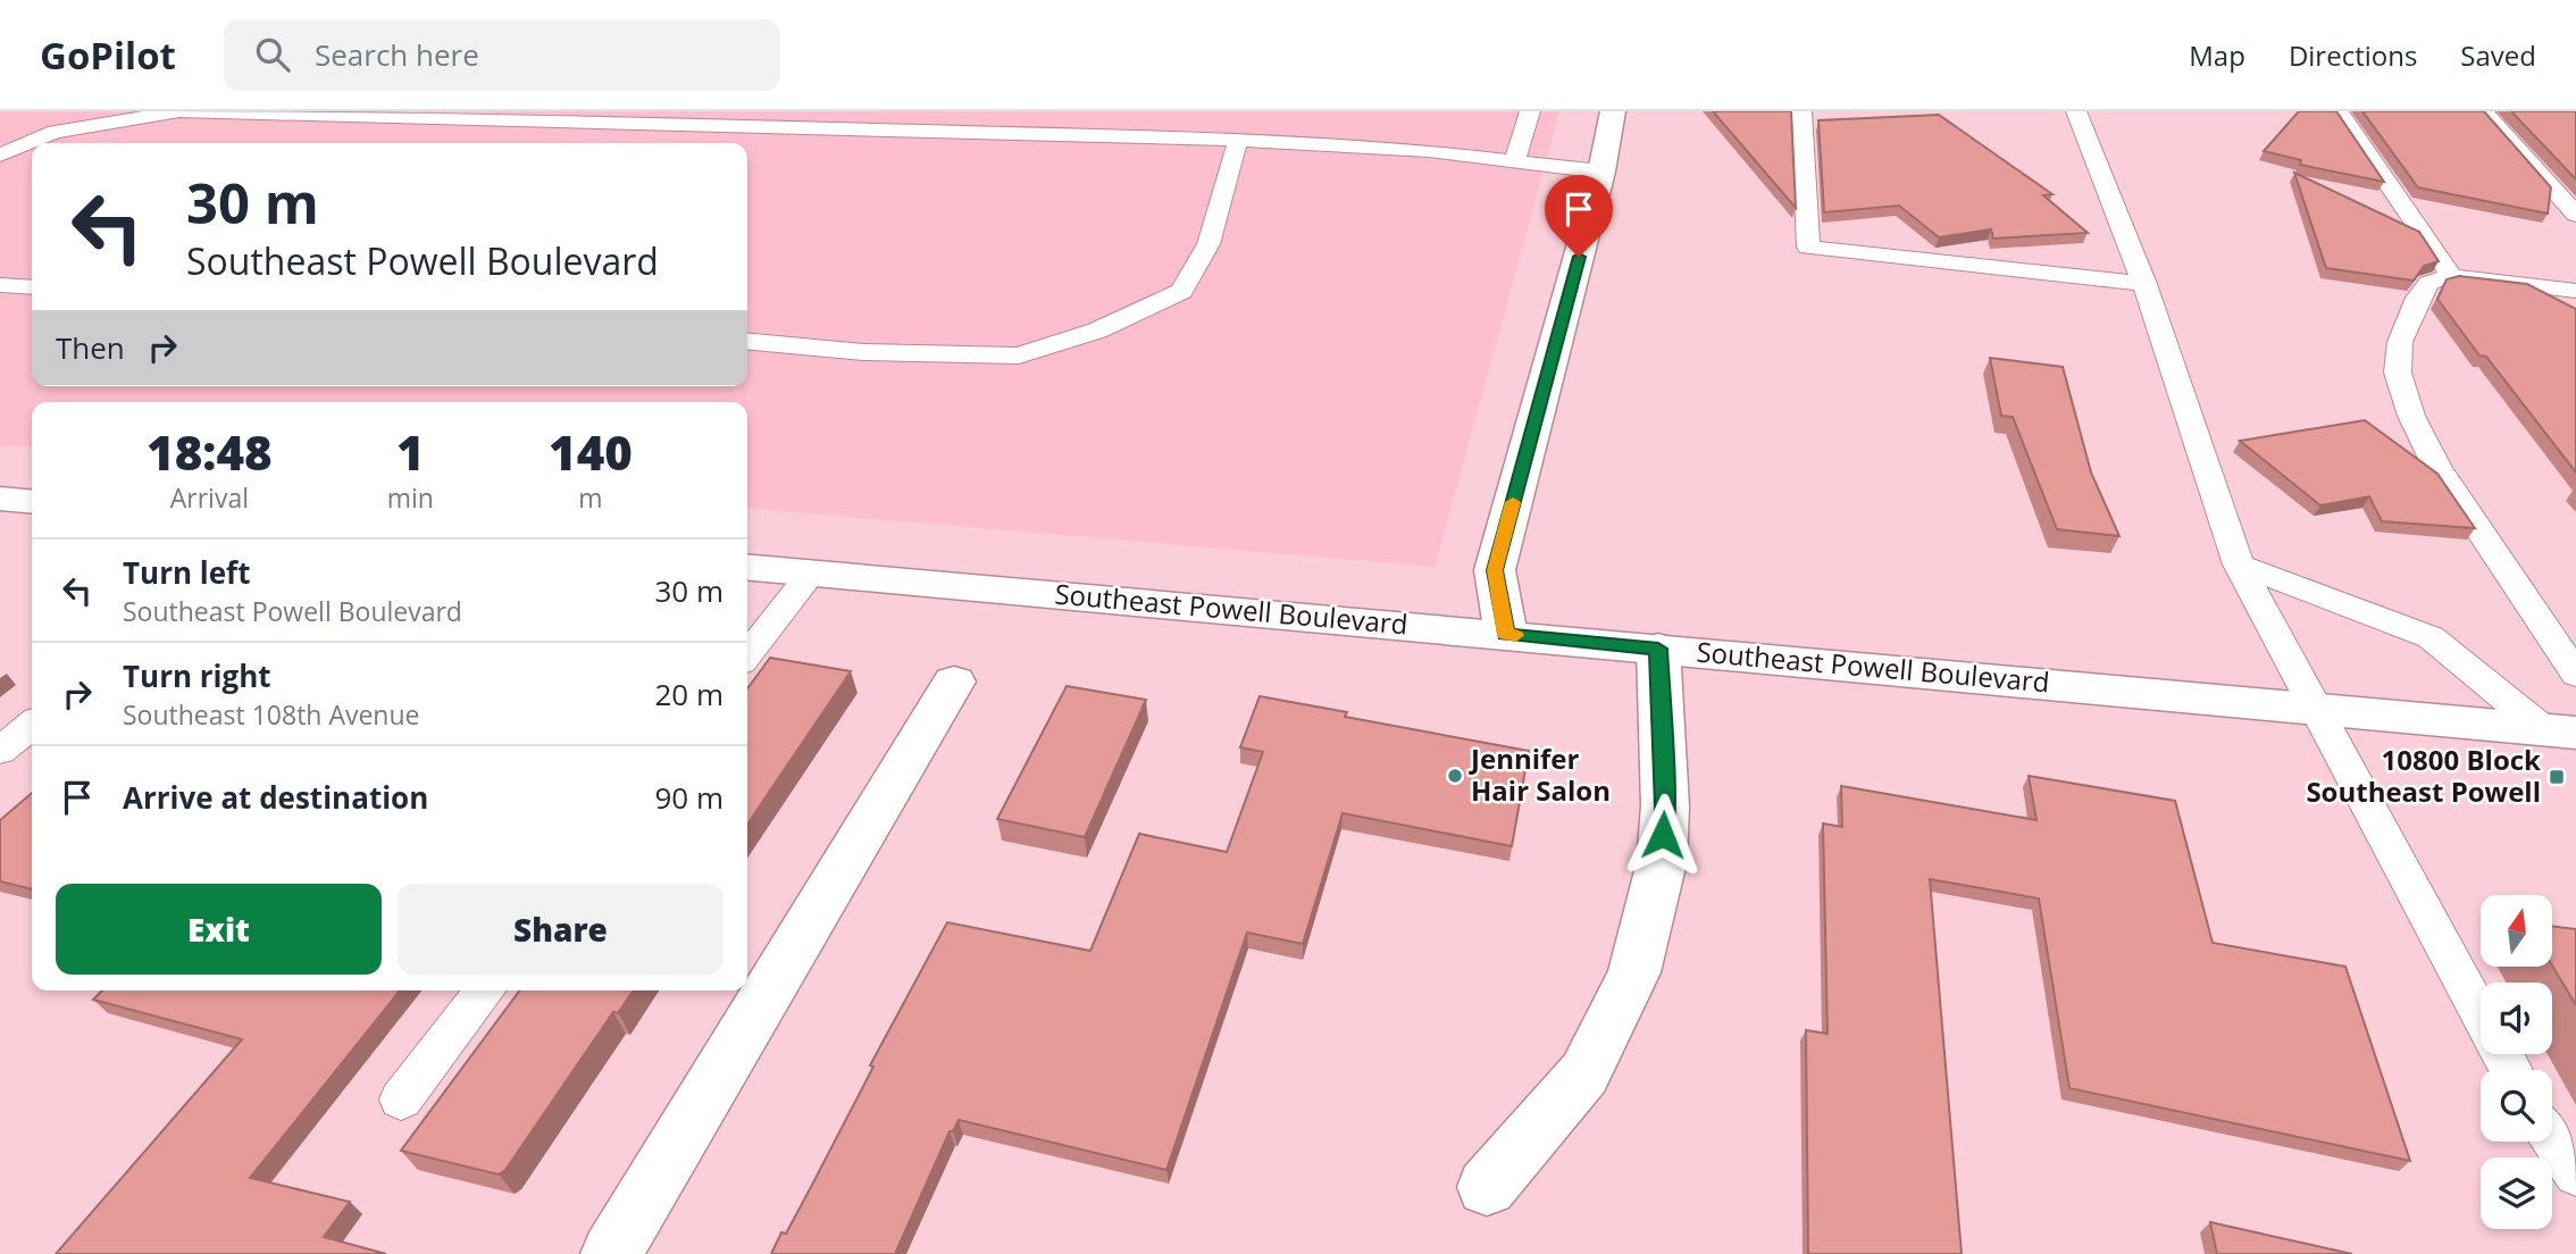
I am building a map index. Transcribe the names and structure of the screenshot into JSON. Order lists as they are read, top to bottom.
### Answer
{
  "streets": {
    "street": ["Southeast Powell Boulevard"]
  },
  "places": {
    "other": ["Jennifer Hair Salon"],
    "transit": ["10800 Block Southeast Powell"]
  },
  "north": "top",
  "page": {
    "header": "GoPilot",
    "search": "Search here",
    "nav": ["Map", "Directions", "Saved"],
    "turn": ["30 m", "Southeast Powell Boulevard"],
    "then": "Then",
    "eta": [
      "18:48",
      "Arrival",
      "1",
      "min",
      "140",
      "m"
    ],
    "list": [
      {
        "name": "Turn left",
        "note": "Southeast Powell Boulevard",
        "value": "30 m"
      },
      {
        "name": "Turn right",
        "note": "Southeast 108th Avenue",
        "value": "20 m"
      },
      {
        "name": "Arrive at destination",
        "value": "90 m"
      }
    ],
    "buttons": ["Exit", "Share"]
  }
}
